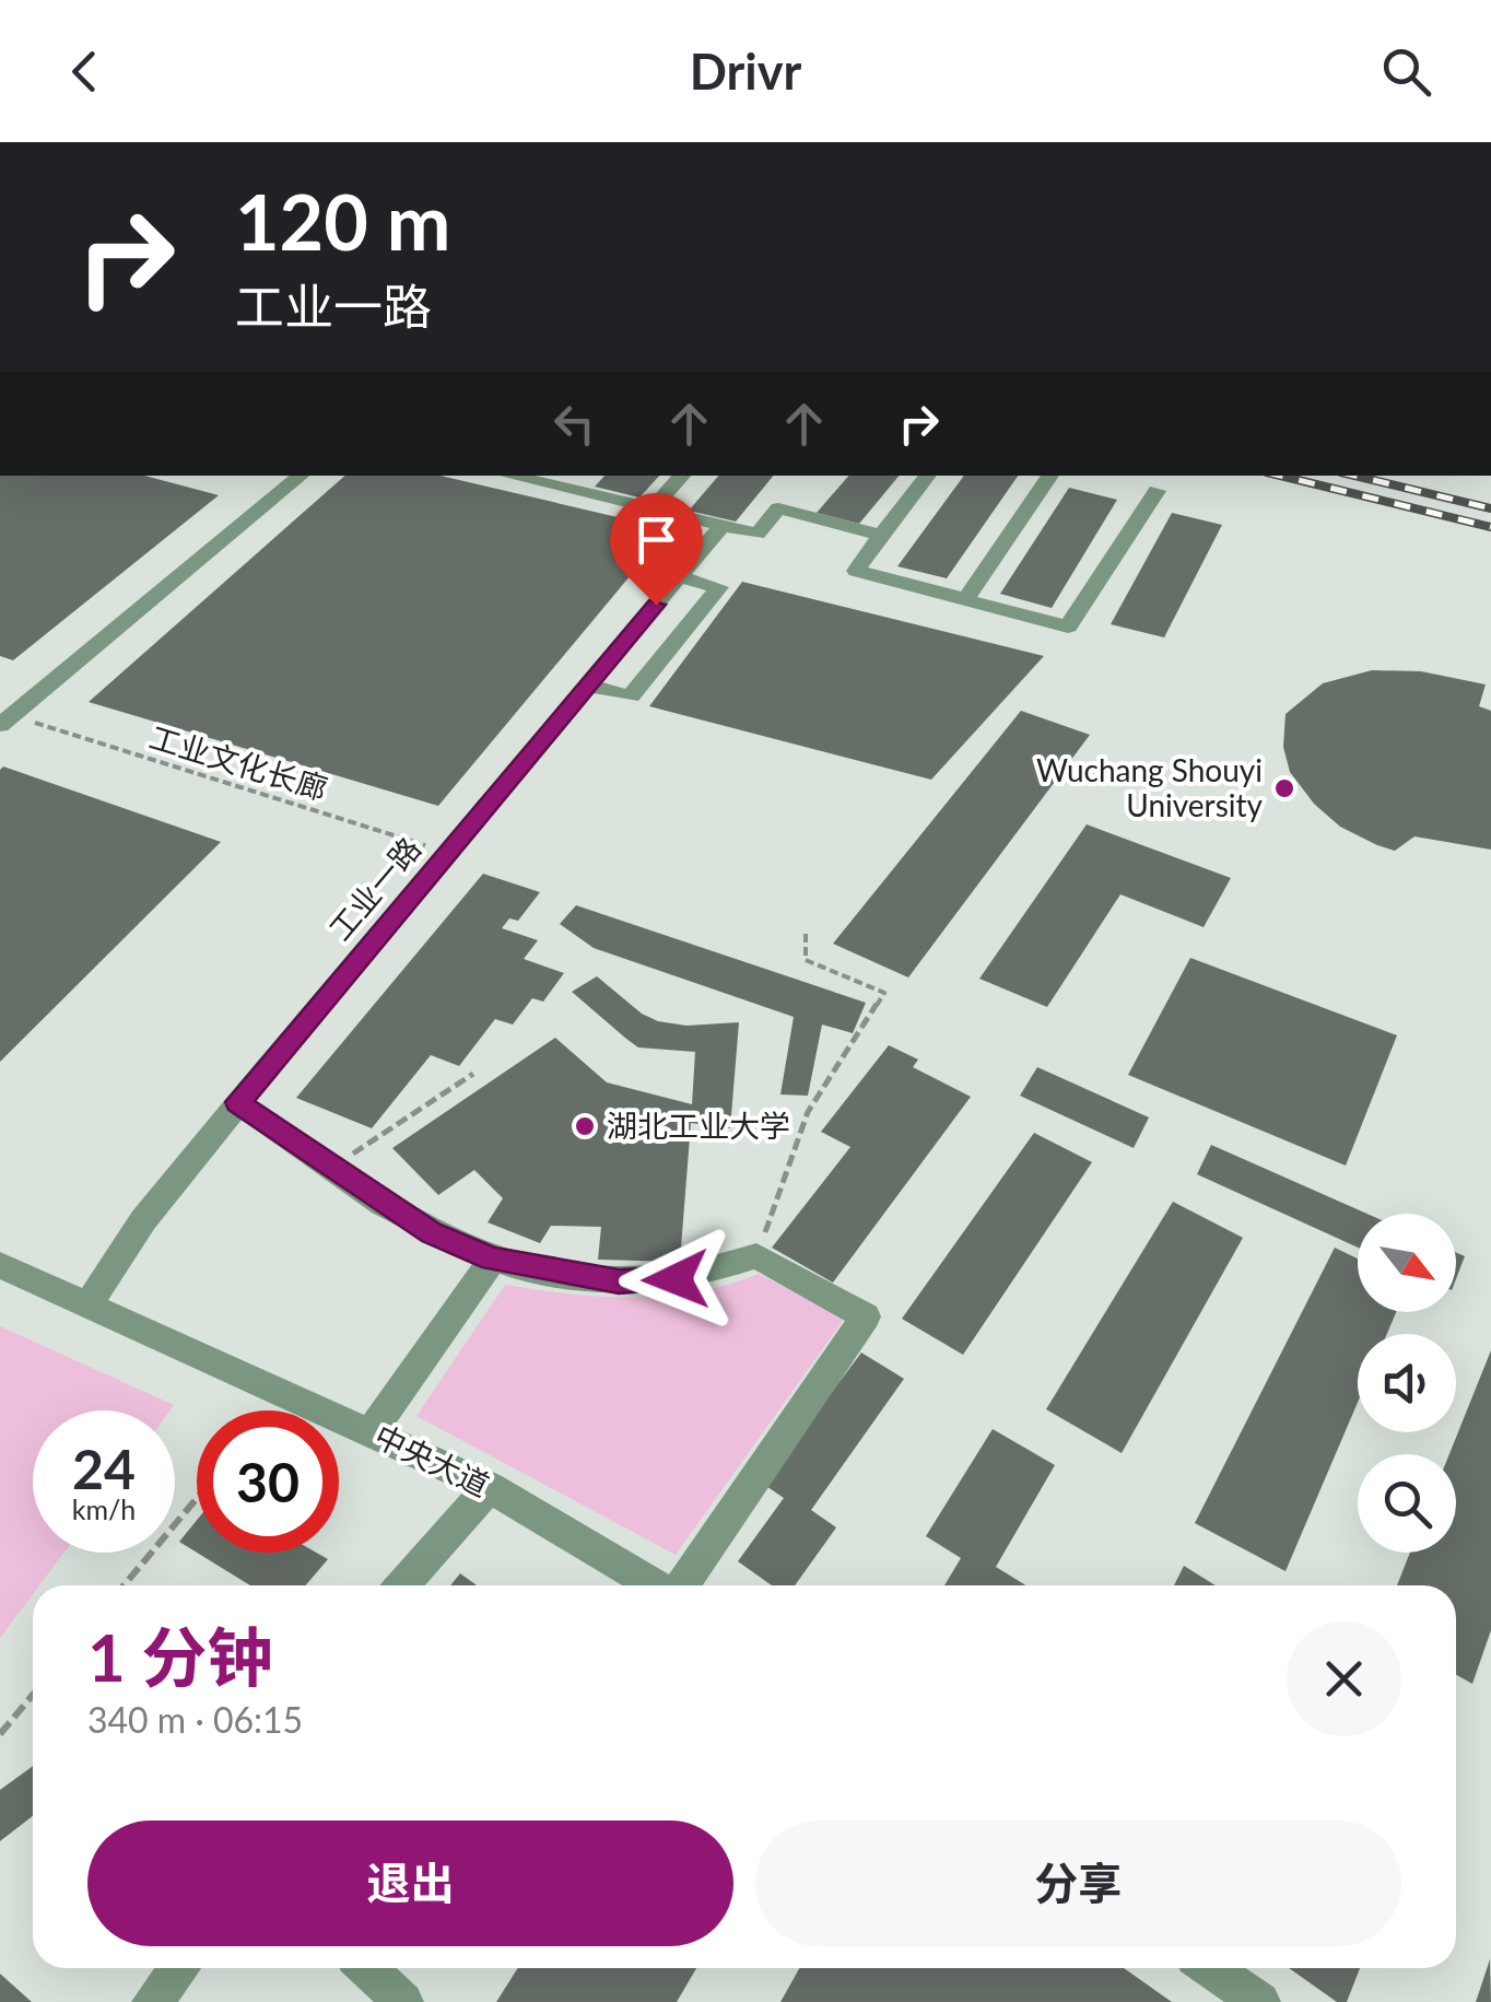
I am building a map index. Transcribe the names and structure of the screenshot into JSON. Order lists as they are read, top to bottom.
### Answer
{
  "streets": {
    "street": ["工业一路", "中央大道"],
    "path": ["工业文化长廊"]
  },
  "crossings": [
    ["工业文化长廊", "工业一路"],
    ["工业一路", "中央大道"]
  ],
  "places": ["Wuchang Shouyi University", "湖北工业大学"],
  "north": "bottom right",
  "page": {
    "header": "Drivr",
    "turn": ["120 m", "工业一路"],
    "speed": "24 km/h",
    "limit": "30",
    "heading": ["1 分钟", "340 m · 06:15"],
    "buttons": ["退出", "分享"]
  }
}
